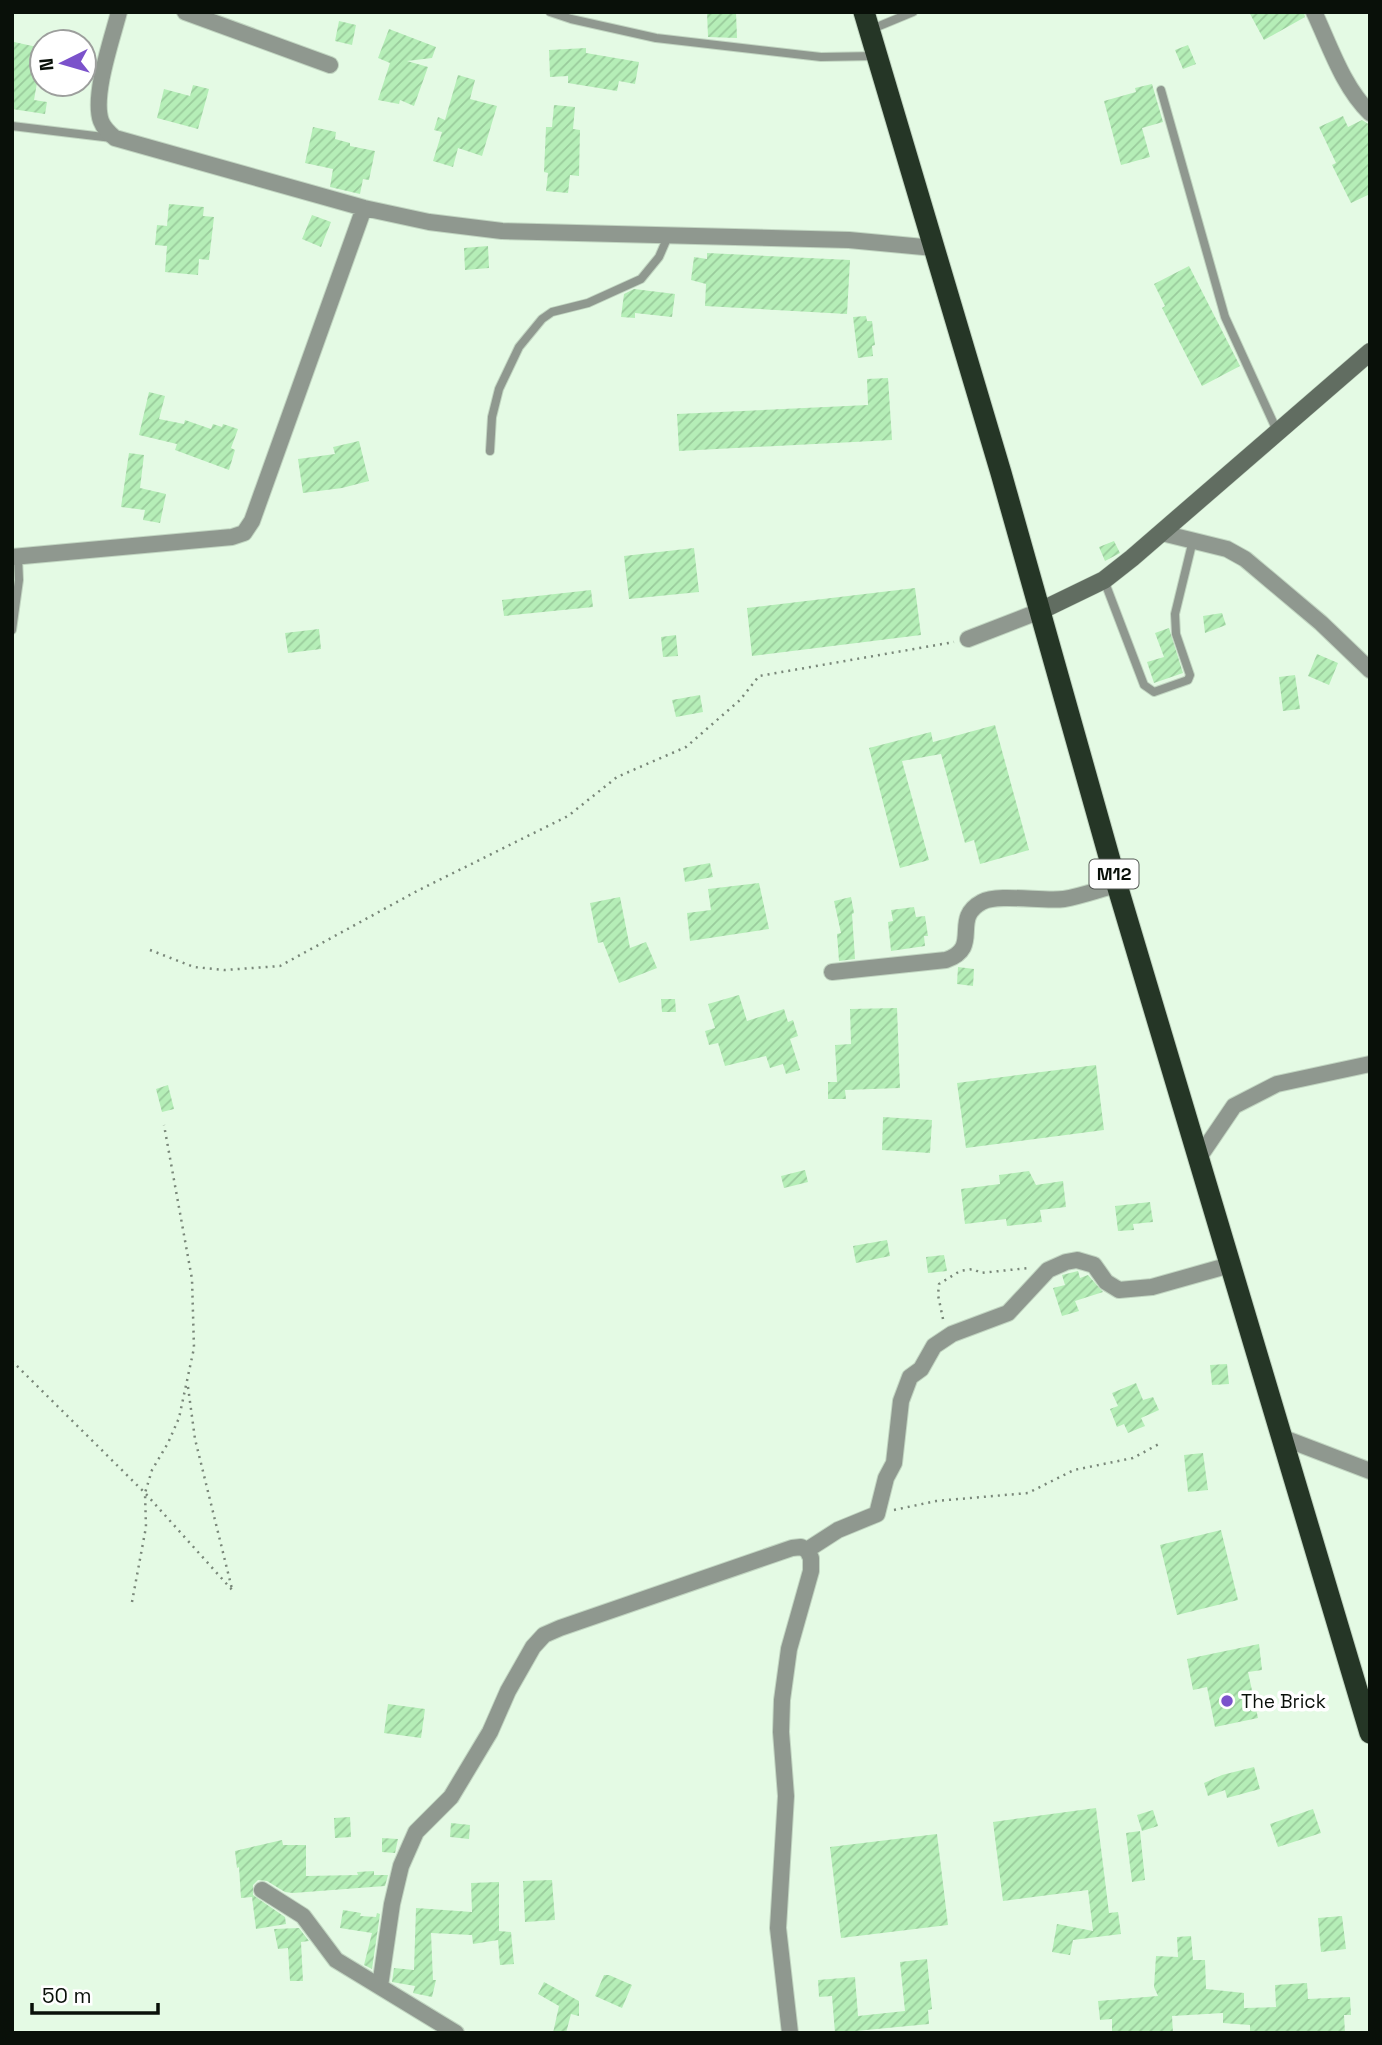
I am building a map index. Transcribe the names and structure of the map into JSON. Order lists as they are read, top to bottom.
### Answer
{
  "streets": {
    "highway": ["M12"]
  },
  "places": ["The Brick"],
  "scale_bar": "50 m",
  "north": "left"
}
